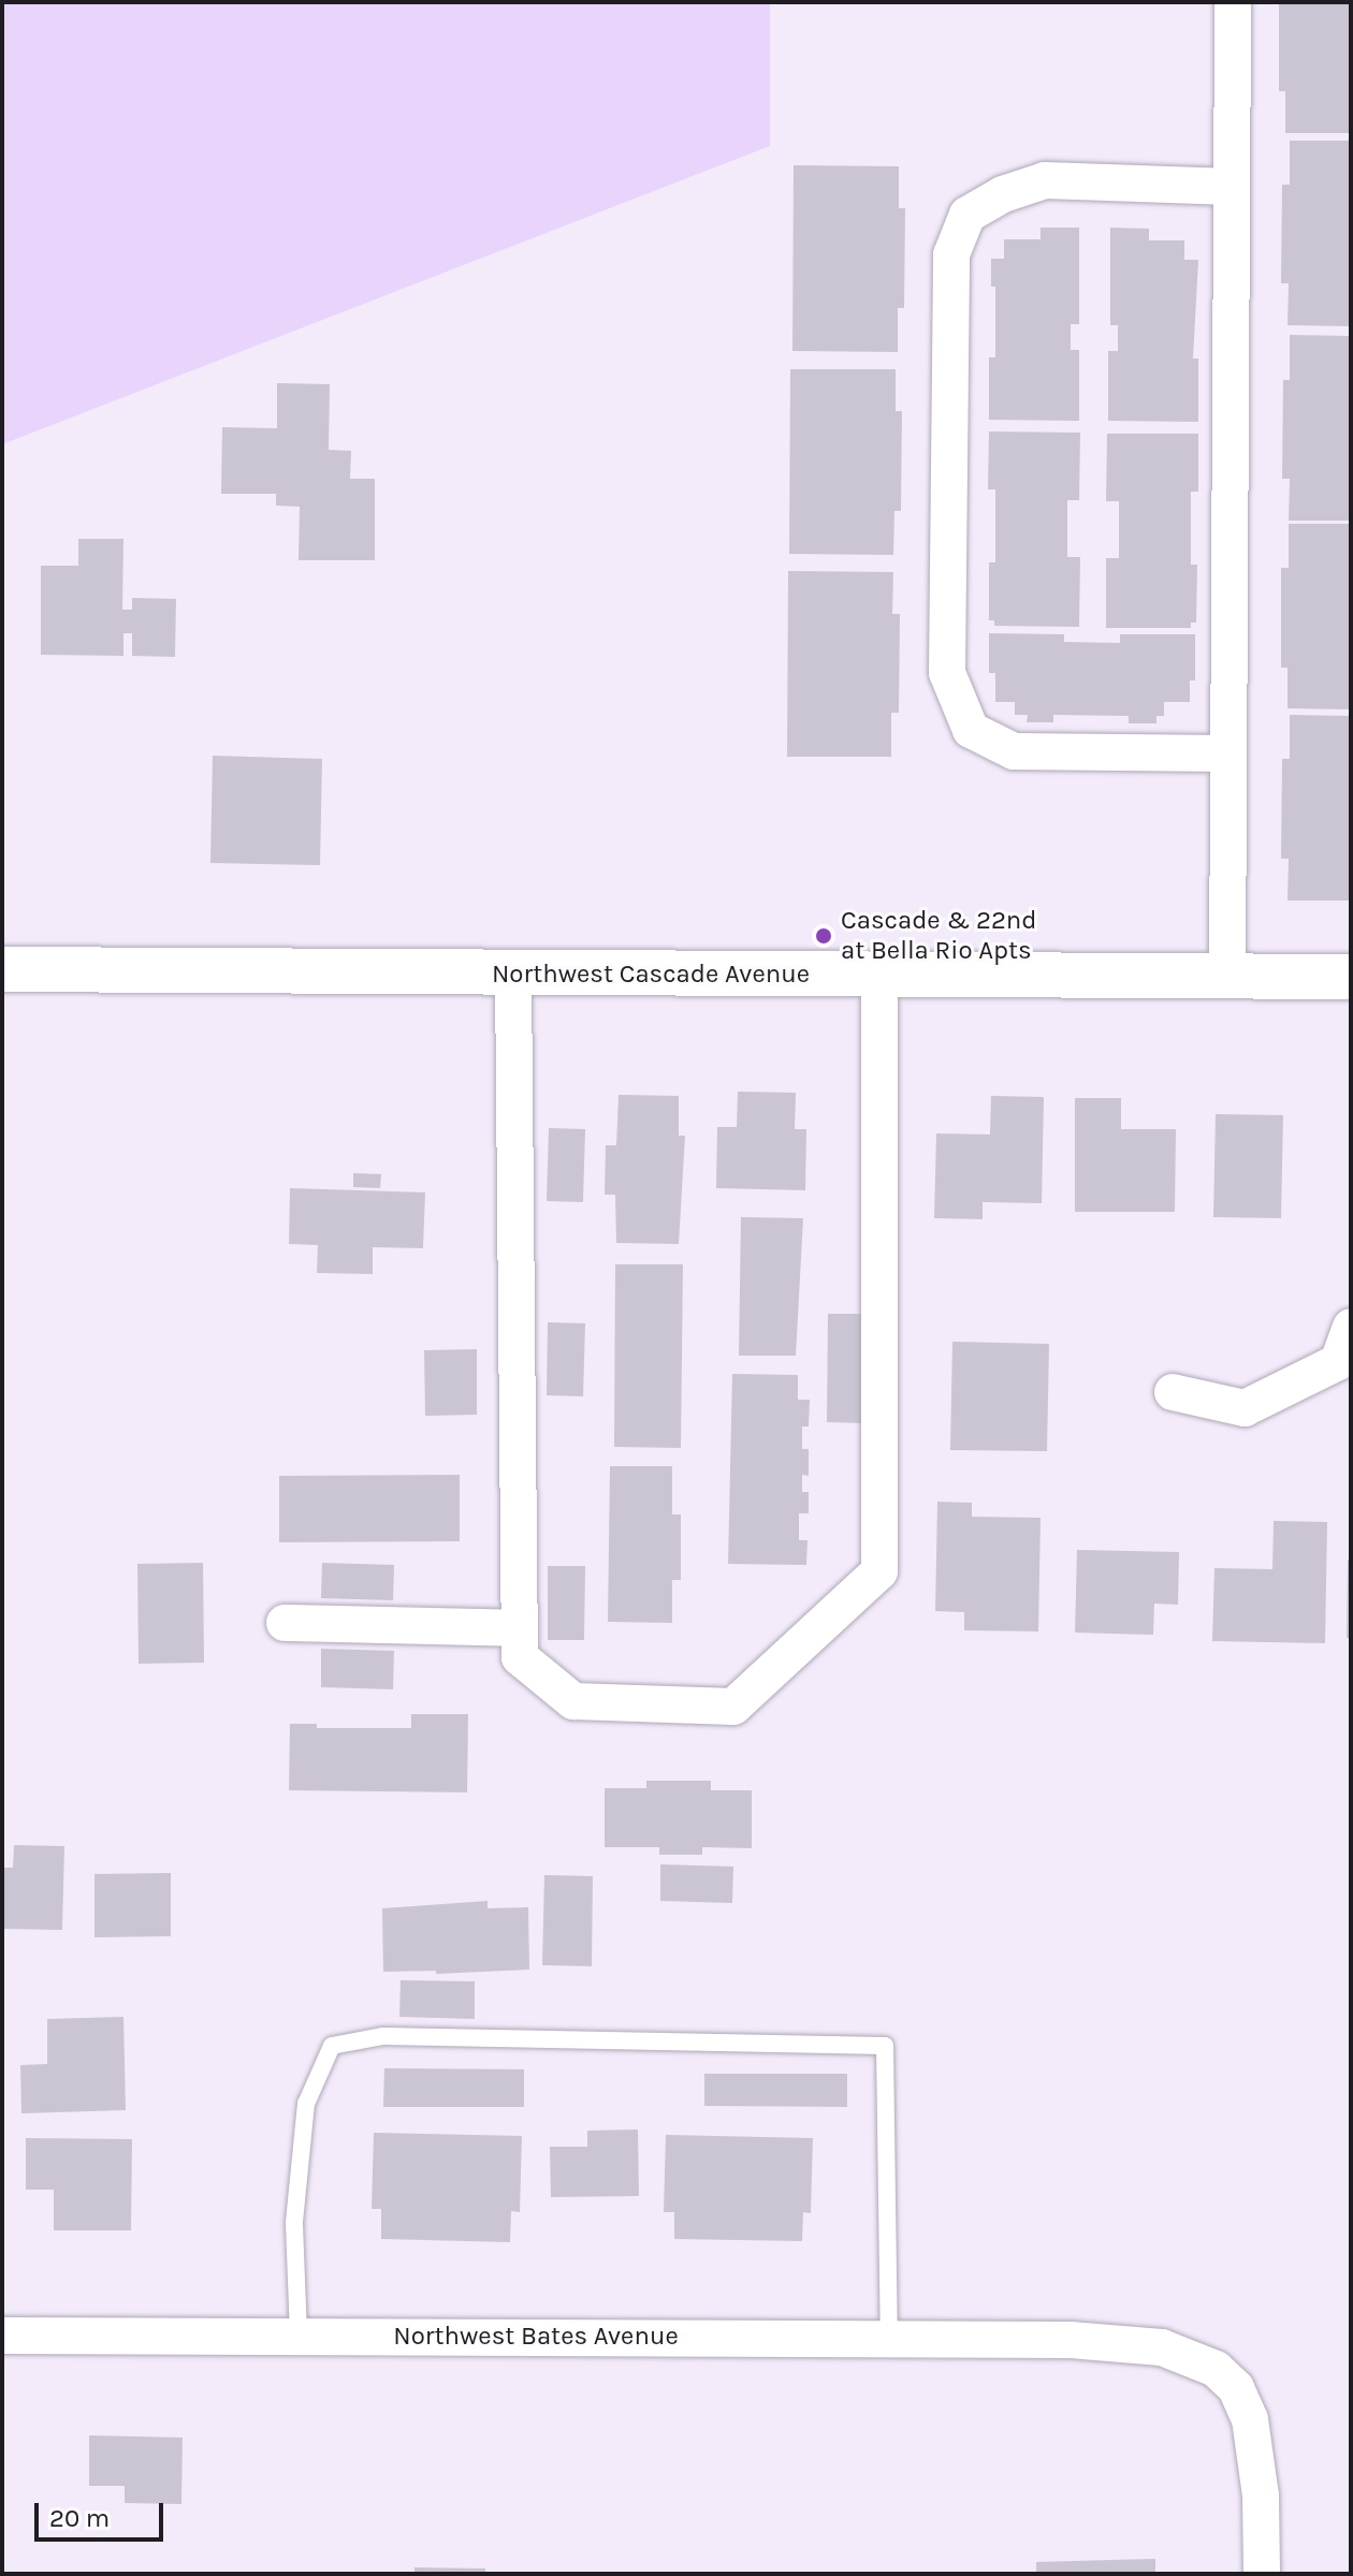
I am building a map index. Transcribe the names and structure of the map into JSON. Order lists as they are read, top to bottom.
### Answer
{
  "streets": {
    "street": ["Northwest Cascade Avenue", "Northwest Bates Avenue"]
  },
  "places": ["Cascade & 22nd at Bella Rio Apts"],
  "scale_bar": "20 m"
}
